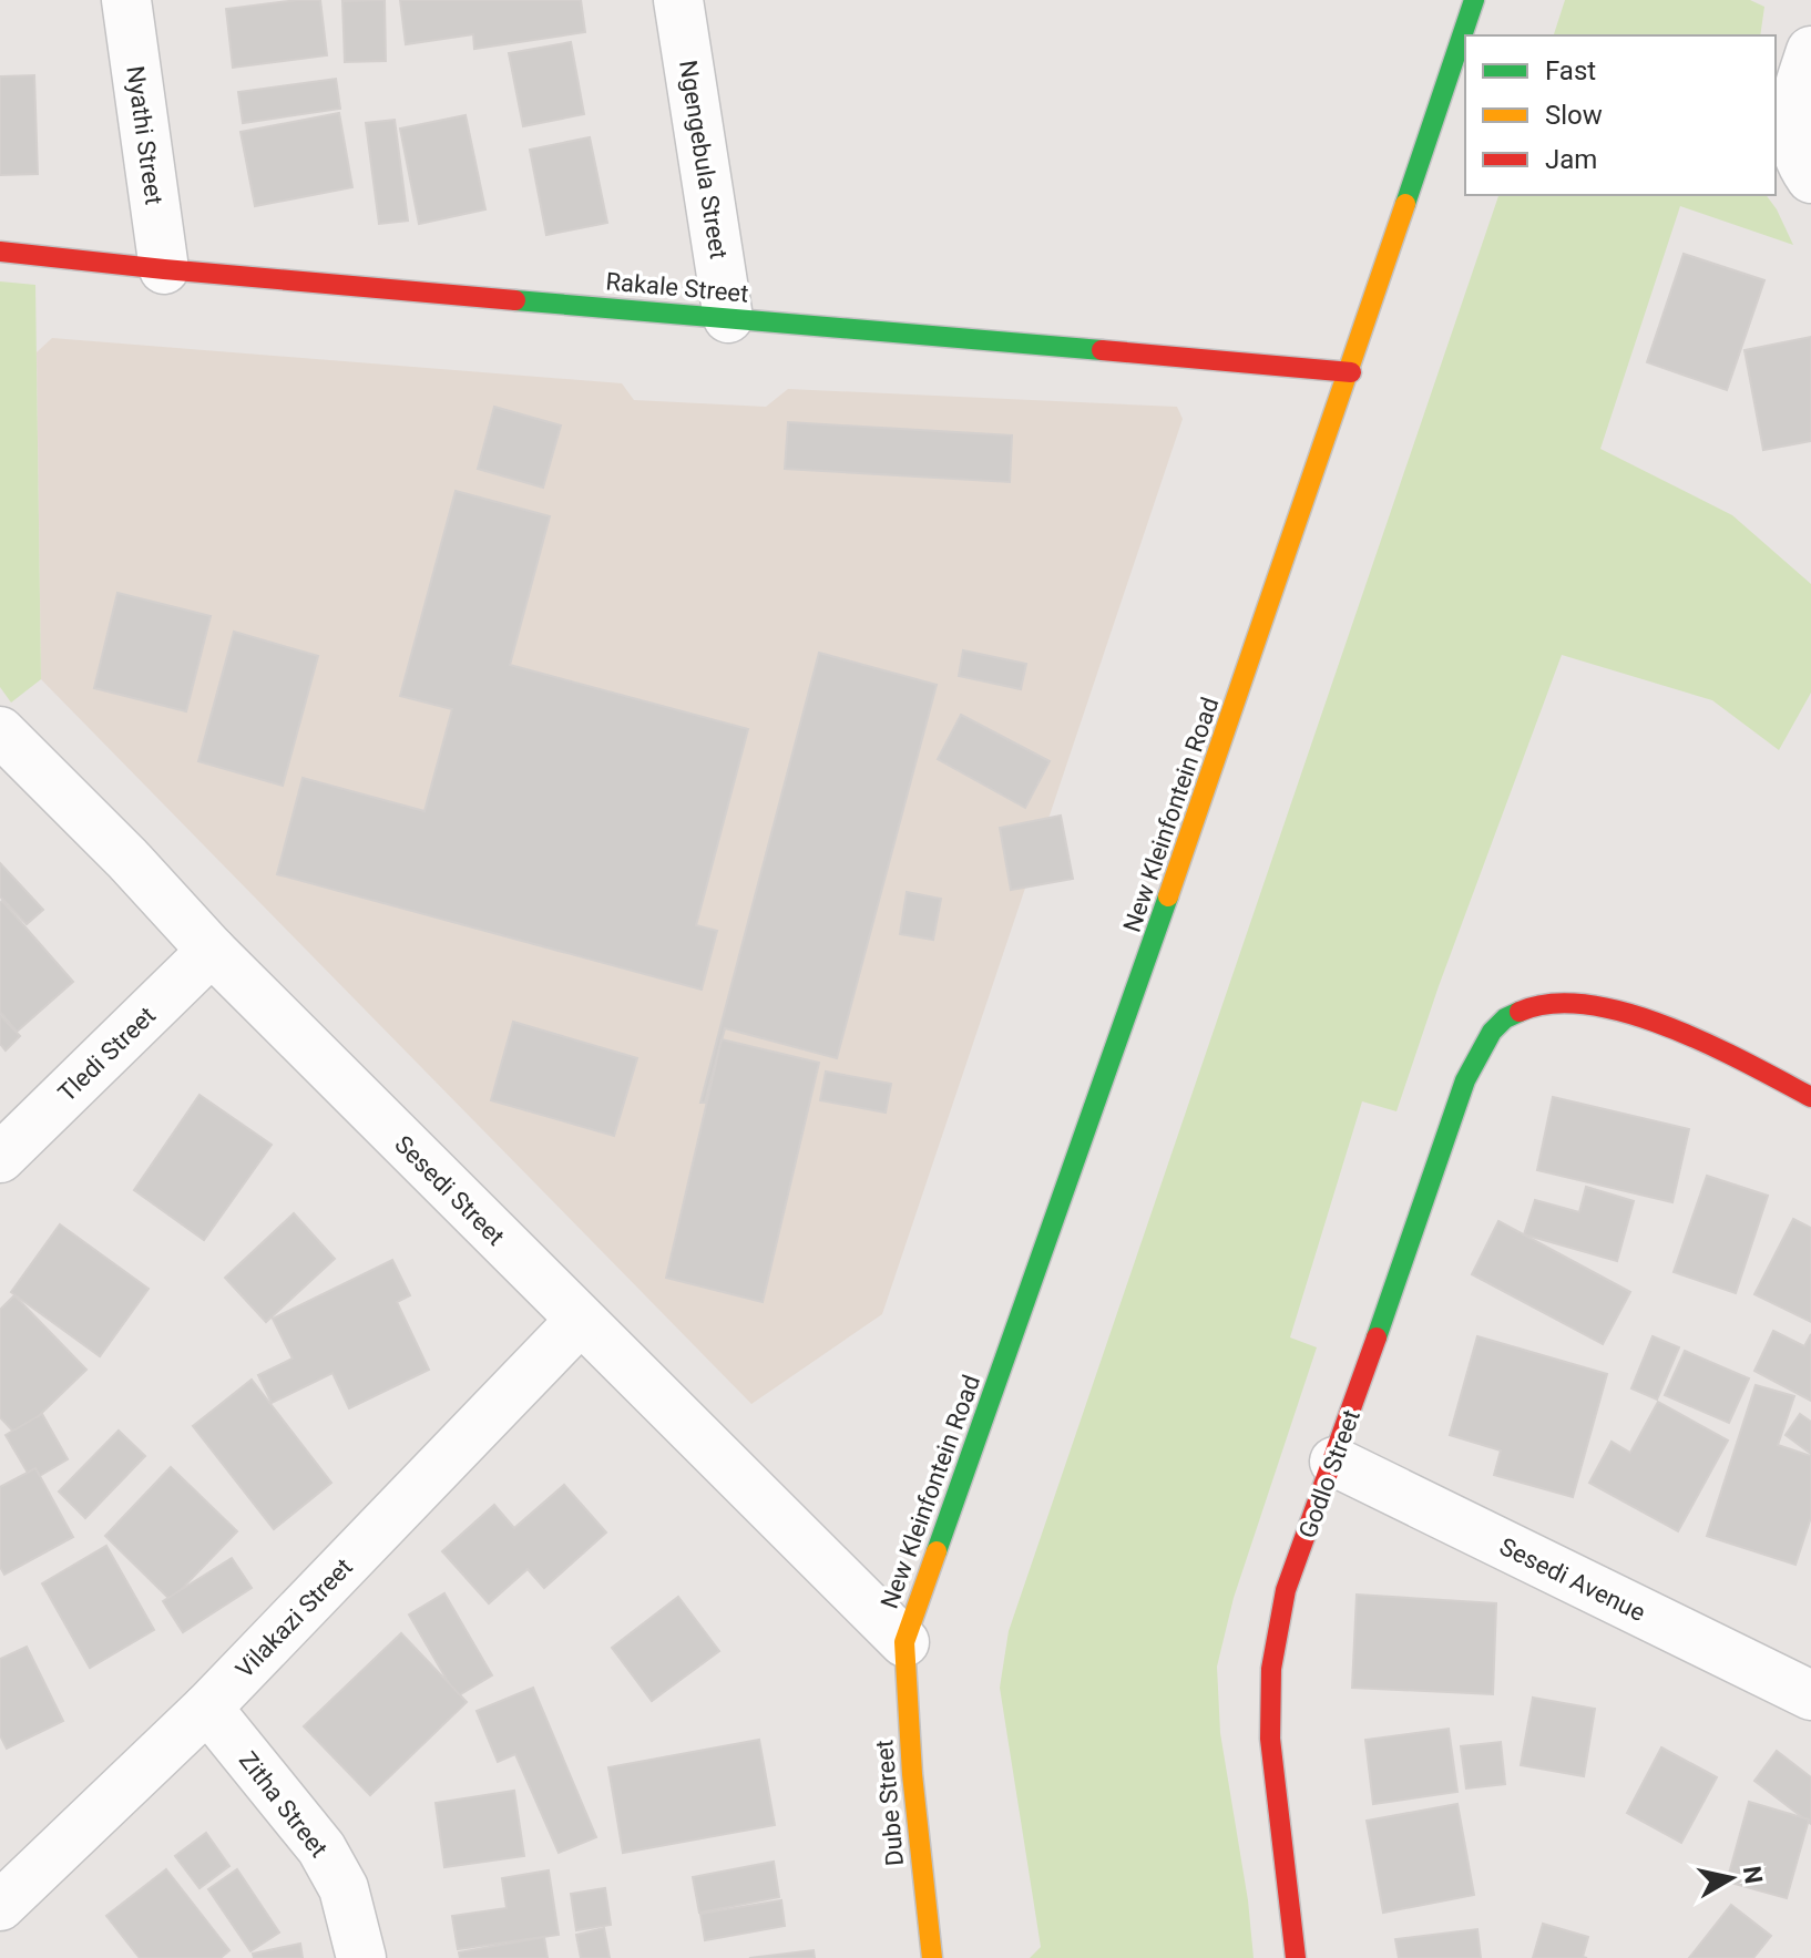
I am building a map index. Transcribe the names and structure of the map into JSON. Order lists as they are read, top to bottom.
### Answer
{
  "streets": {
    "street": [
      "Nyathi Street",
      "Ngengebula Street",
      "Rakale Street",
      "New Kleinfontein Road",
      "Tledi Street",
      "Sesedi Street",
      "Godlo Street",
      "Sesedi Avenue",
      "Vilakazi Street",
      "Dube Street",
      "Zitha Street"
    ]
  },
  "crossings": [
    ["Nyathi Street", "Rakale Street"],
    ["Ngengebula Street", "Rakale Street"],
    ["Rakale Street", "New Kleinfontein Road"],
    ["New Kleinfontein Road", "Sesedi Street"],
    ["New Kleinfontein Road", "Dube Street"],
    ["Tledi Street", "Sesedi Street"],
    ["Sesedi Street", "Vilakazi Street"],
    ["Sesedi Street", "Dube Street"],
    ["Godlo Street", "Sesedi Avenue"],
    ["Vilakazi Street", "Zitha Street"]
  ],
  "legend": ["Fast", "Slow", "Jam"],
  "north": "right"
}
